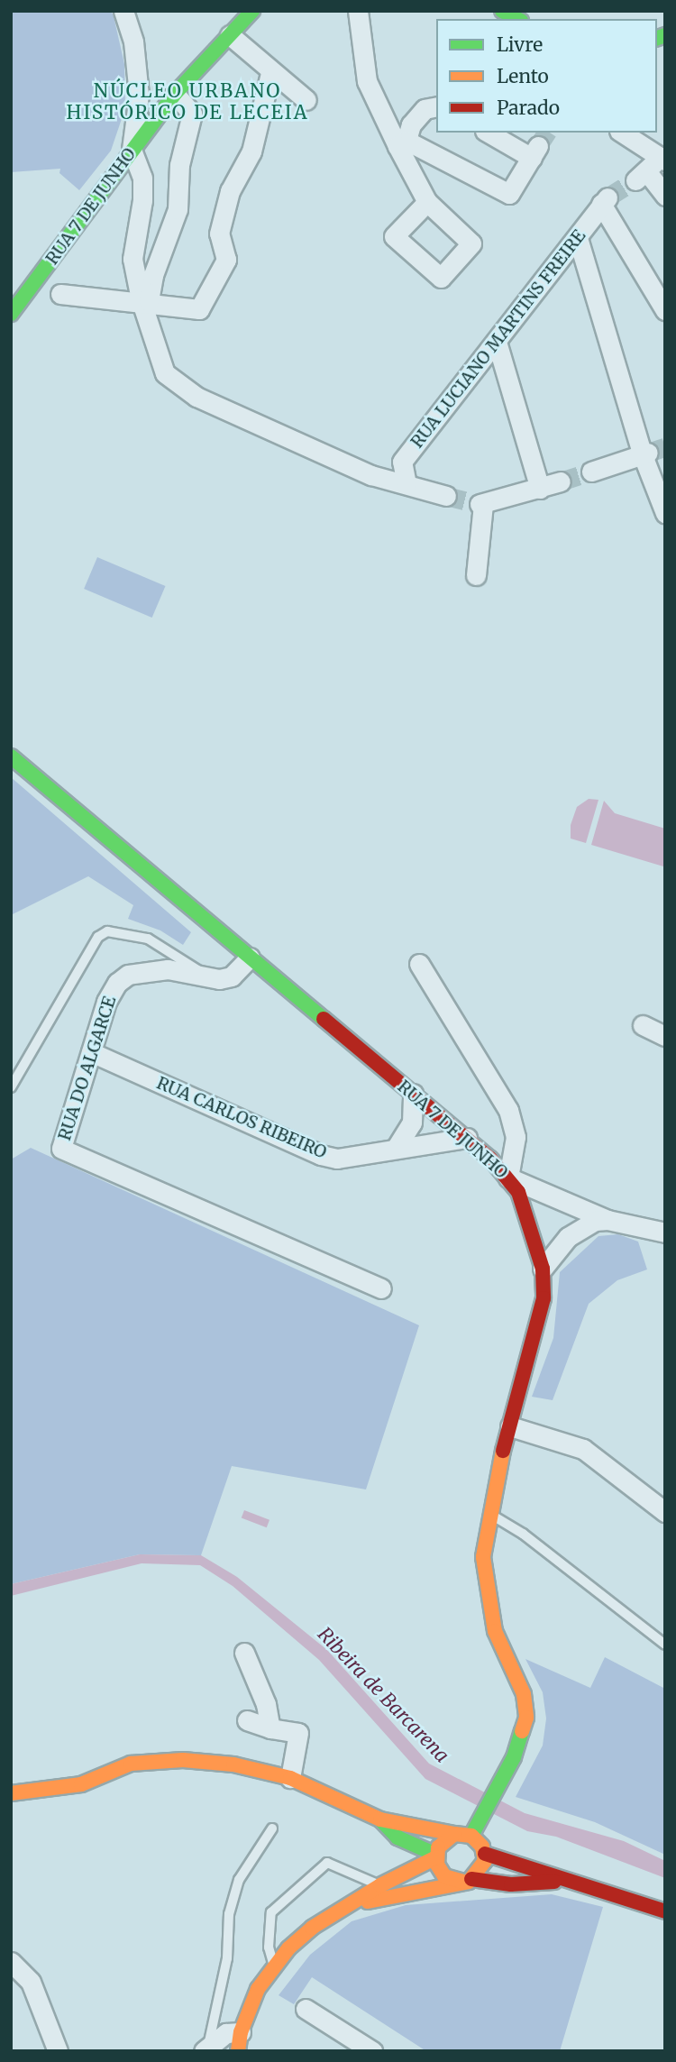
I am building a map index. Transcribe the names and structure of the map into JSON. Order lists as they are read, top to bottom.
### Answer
{
  "streets": {
    "main road": ["RUA 7 DE JUNHO"],
    "street": ["RUA LUCIANO MARTINS FREIRE", "RUA DO ALGARCE", "RUA CARLOS RIBEIRO"]
  },
  "crossings": [
    ["RUA 7 DE JUNHO", "RUA DO ALGARCE"],
    ["RUA 7 DE JUNHO", "RUA CARLOS RIBEIRO"],
    ["RUA DO ALGARCE", "RUA CARLOS RIBEIRO"]
  ],
  "districts": ["NÚCLEO URBANO HISTÓRICO DE LECEIA"],
  "water": ["Ribeira de Barcarena"],
  "legend": ["Livre", "Lento", "Parado"]
}
